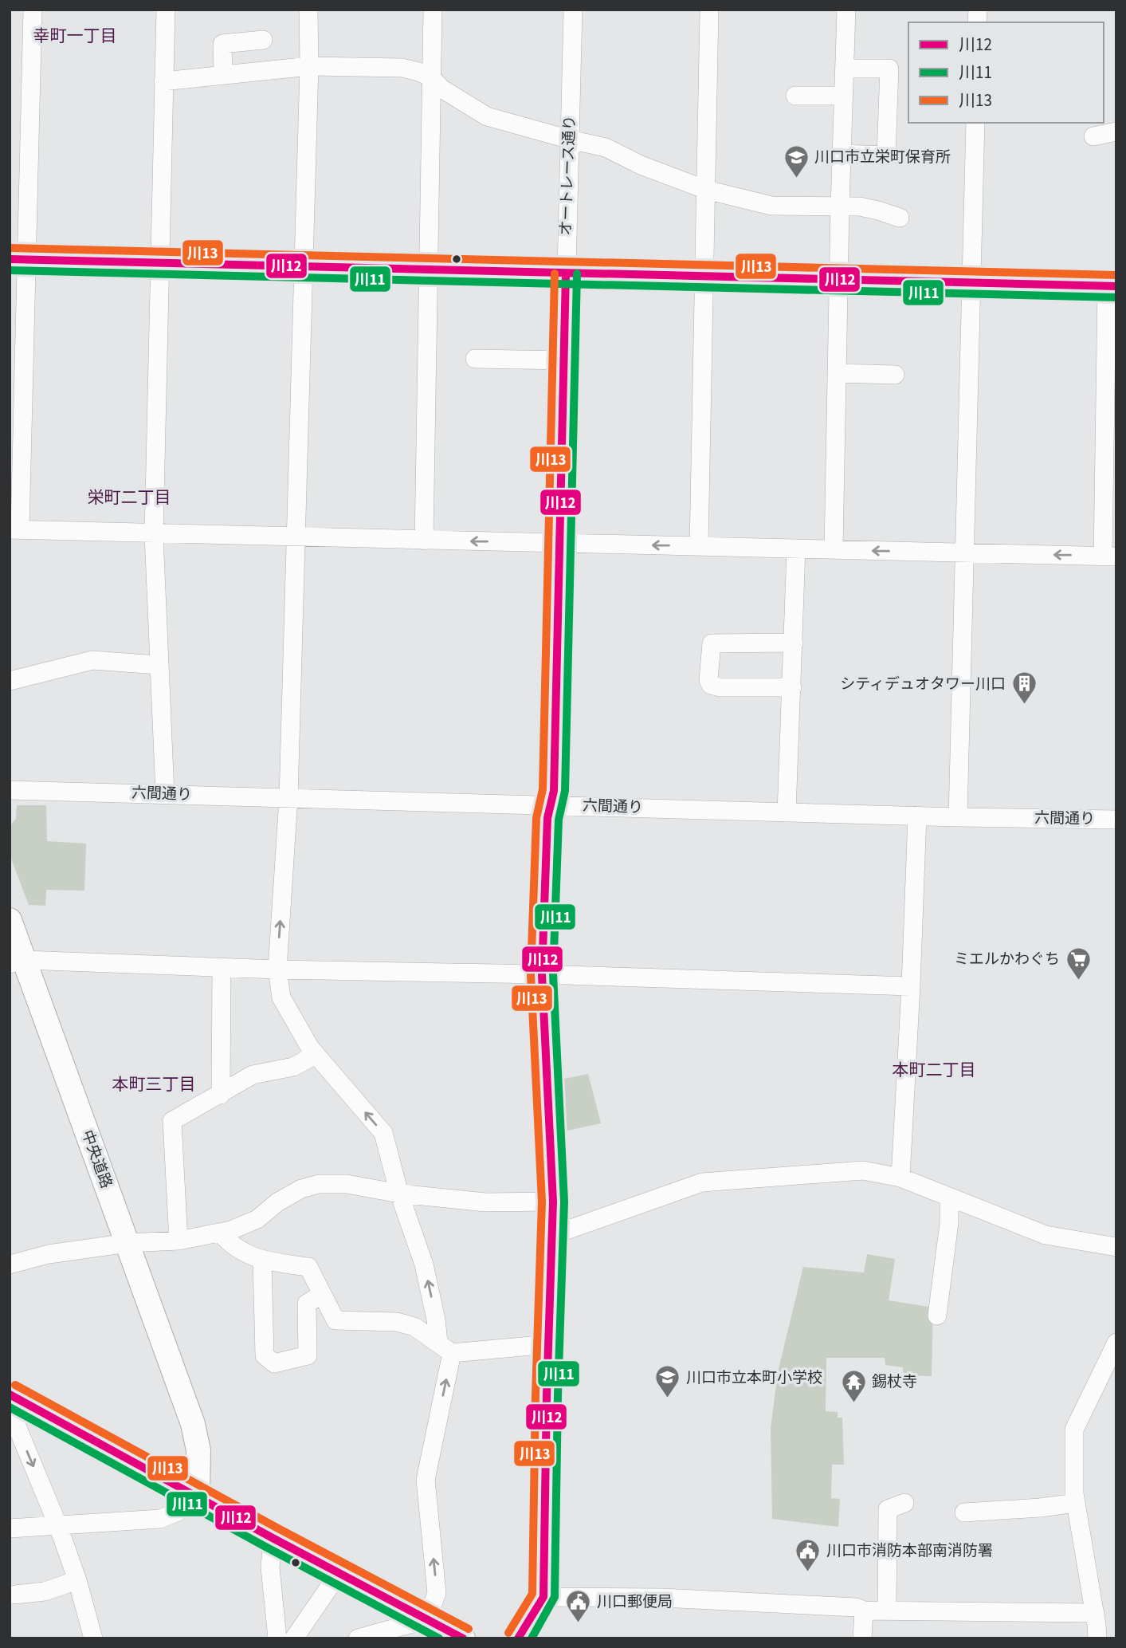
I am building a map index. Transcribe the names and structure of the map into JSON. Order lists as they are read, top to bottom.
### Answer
{
  "streets": {
    "main road": ["中央道路"],
    "street": ["オートレース通り", "六間通り"]
  },
  "crossings": [
    ["オートレース通り", "六間通り"]
  ],
  "districts": [
    "幸町一丁目",
    "栄町二丁目",
    "本町二丁目",
    "本町三丁目"
  ],
  "places": {
    "school or university": ["川口市立栄町保育所", "川口市立本町小学校"],
    "building": ["シティデュオタワー川口"],
    "supermarket": ["ミエルかわぐち"],
    "temple": ["錫杖寺"],
    "public building": ["川口市消防本部南消防署", "川口郵便局"]
  },
  "lines": ["transit line 川13", "transit line 川12", "transit line 川11"],
  "legend": ["川12", "川11", "川13"]
}
